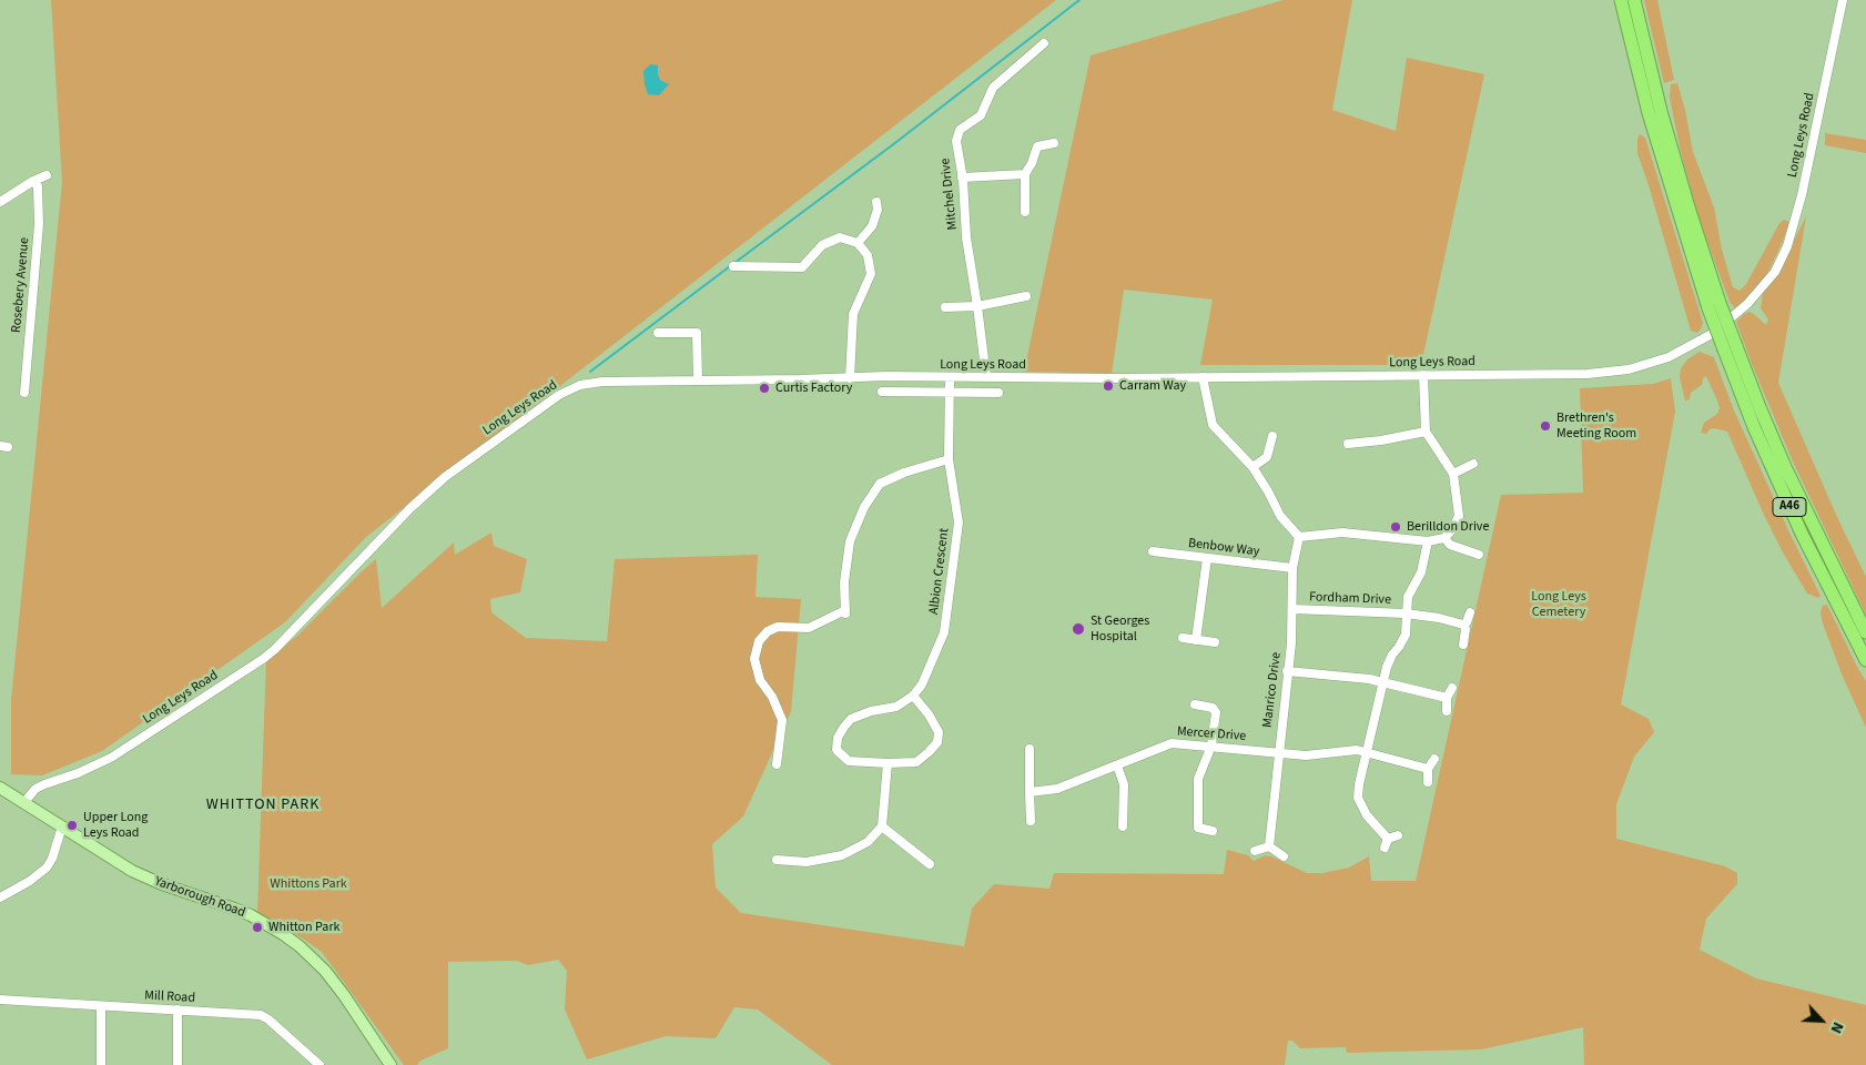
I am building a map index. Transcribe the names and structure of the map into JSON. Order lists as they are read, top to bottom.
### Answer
{
  "streets": {
    "highway": ["A46"],
    "main road": ["Yarborough Road"],
    "street": [
      "Long Leys Road",
      "Mitchel Drive",
      "Rosebery Avenue",
      "Benbow Way",
      "Albion Crescent",
      "Fordham Drive",
      "Manrico Drive",
      "Mercer Drive",
      "Mill Road"
    ]
  },
  "crossings": [
    ["Long Leys Road", "Mitchel Drive"],
    ["Long Leys Road", "Albion Crescent"],
    ["Long Leys Road", "Yarborough Road"],
    ["Benbow Way", "Manrico Drive"],
    ["Fordham Drive", "Manrico Drive"],
    ["Manrico Drive", "Mercer Drive"]
  ],
  "districts": ["WHITTON PARK"],
  "parks": ["Long Leys Cemetery", "Whittons Park"],
  "places": [
    "Carram Way",
    "Curtis Factory",
    "Brethren's Meeting Room",
    "Berilldon Drive",
    "St Georges Hospital",
    "Upper Long Leys Road",
    "Whitton Park"
  ],
  "north": "bottom right"
}
